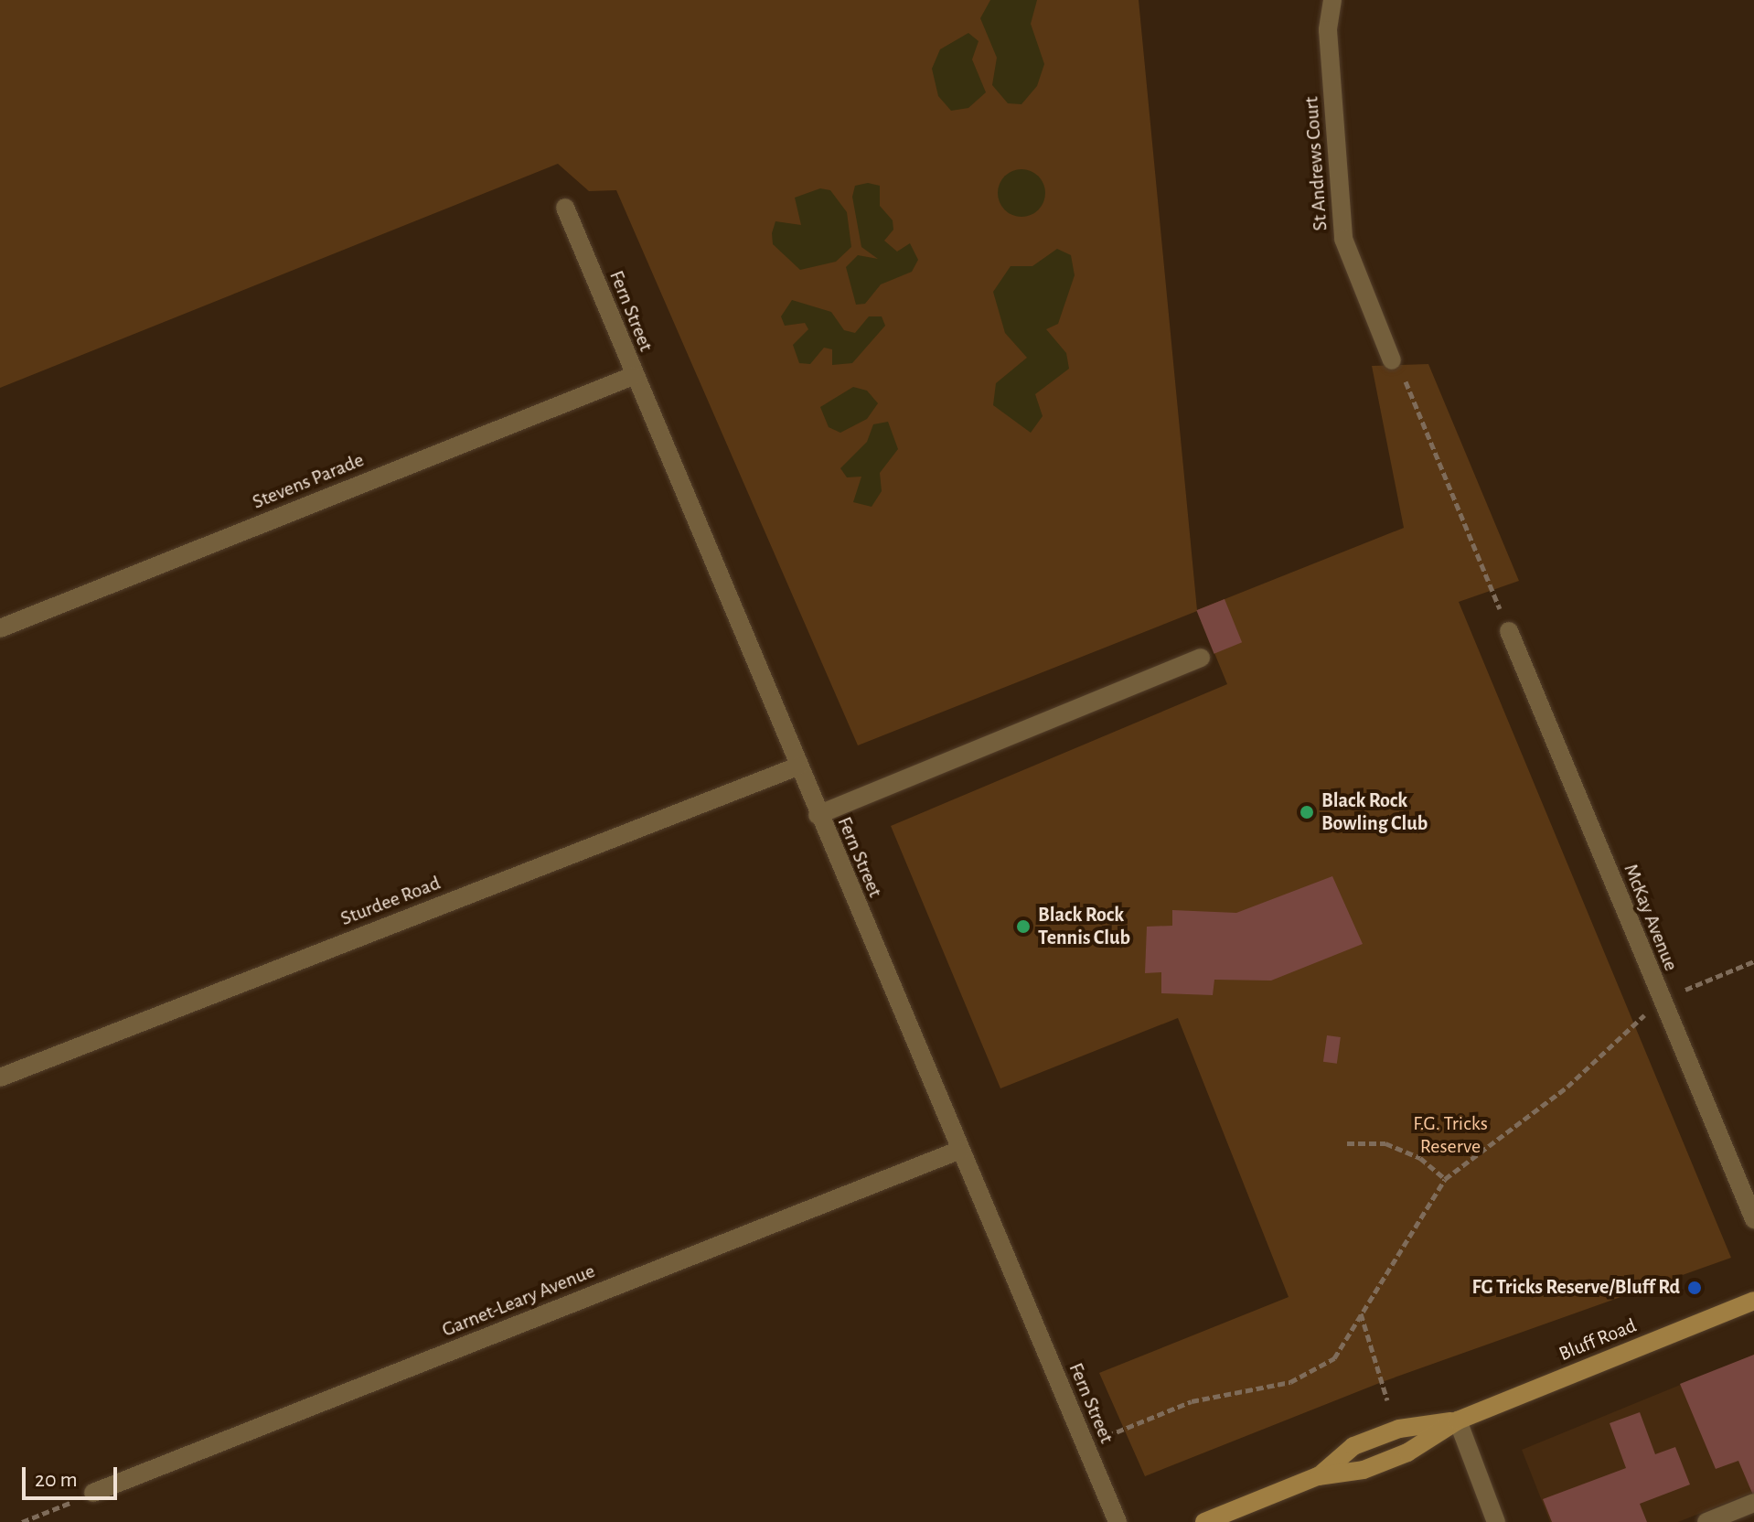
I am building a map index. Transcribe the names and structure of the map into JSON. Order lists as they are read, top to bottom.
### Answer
{
  "streets": {
    "main road": ["Bluff Road"],
    "street": [
      "St Andrews Court",
      "Fern Street",
      "Stevens Parade",
      "Sturdee Road",
      "McKay Avenue",
      "Garnet-Leary Avenue"
    ]
  },
  "crossings": [
    ["Fern Street", "Stevens Parade"],
    ["Fern Street", "Sturdee Road"],
    ["Fern Street", "Garnet-Leary Avenue"]
  ],
  "parks": ["F.G. Tricks Reserve"],
  "places": ["Black Rock Bowling Club", "Black Rock Tennis Club", "FG Tricks Reserve/Bluff Rd"],
  "scale_bar": "20 m"
}
